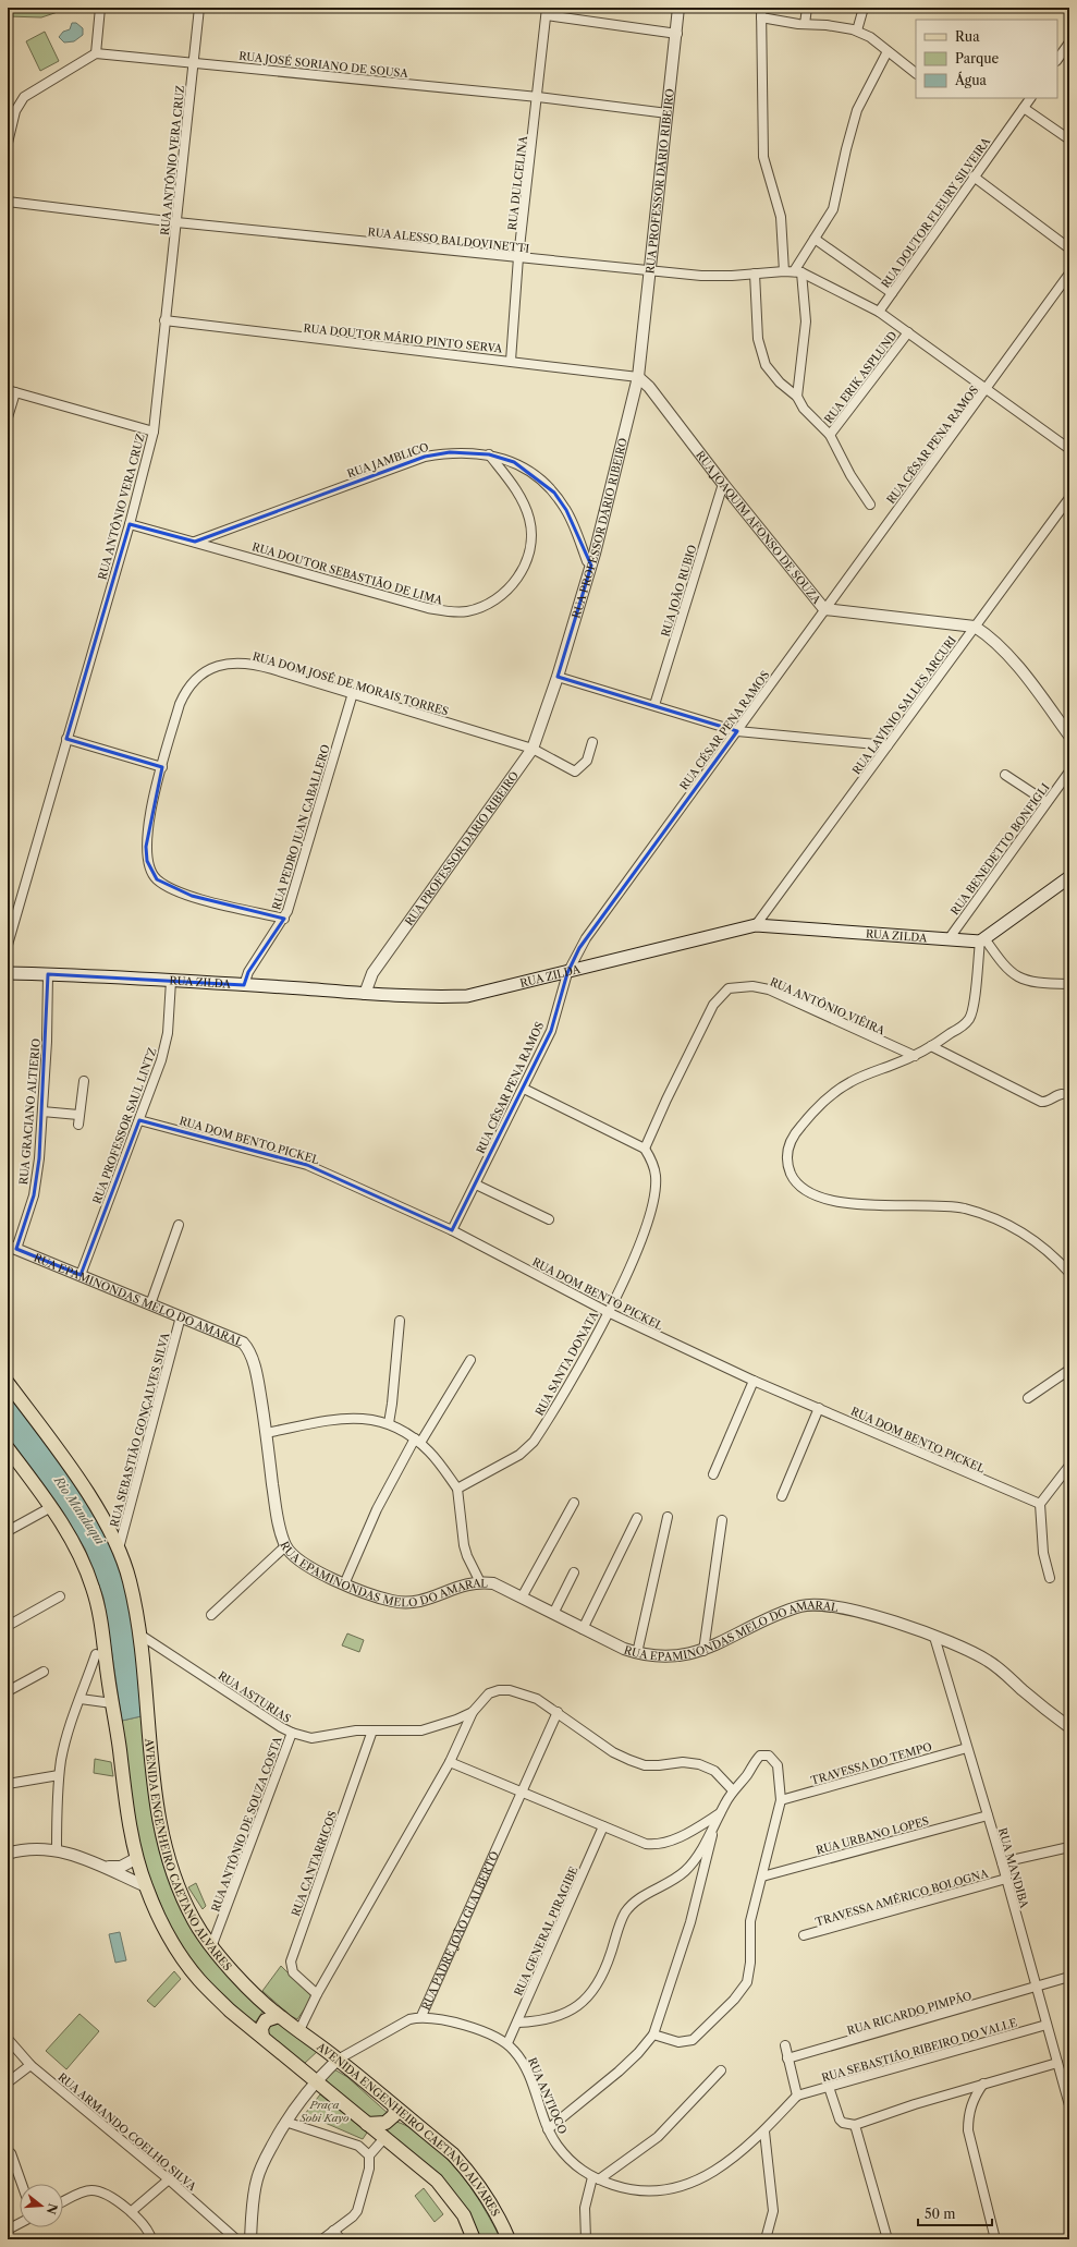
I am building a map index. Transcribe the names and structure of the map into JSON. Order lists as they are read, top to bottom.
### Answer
{
  "streets": {
    "main road": ["RUA ZILDA", "AVENIDA ENGENHEIRO CAETANO ALVARES"],
    "street": [
      "RUA JOSÉ SORIANO DE SOUSA",
      "RUA ANTÔNIO VERA CRUZ",
      "RUA PROFESSOR DÁRIO RIBEIRO",
      "RUA DULCELINA",
      "RUA DOUTOR FLEURY SILVEIRA",
      "RUA ALESSO BALDOVINETTI",
      "RUA DOUTOR MÁRIO PINTO SERVA",
      "RUA ERIK ASPLUND",
      "RUA CÉSAR PENA RAMOS",
      "RUA JAMBLICO",
      "RUA JOAQUIM AFONSO DE SOUZA",
      "RUA DOUTOR SEBASTIÃO DE LIMA",
      "RUA JOÃO RUBIO",
      "RUA DOM JOSÉ DE MORAIS TORRES",
      "RUA LAVÍNIO SALLES ARCURI",
      "RUA PEDRO JUAN CABALLERO",
      "RUA BENEDETTO BONFIGLI",
      "RUA ANTÔNIO VIÊIRA",
      "RUA GRACIANO ALTIERIO",
      "RUA PROFESSOR SAUL LINTZ",
      "RUA DOM BENTO PICKEL",
      "RUA EPAMINONDAS MELO DO AMARAL",
      "RUA SANTA DONATA",
      "RUA SEBASTIÃO GONÇALVES SILVA",
      "RUA ASTURIAS",
      "TRAVESSA DO TEMPO",
      "RUA ANTÔNIO DE SOUZA COSTA",
      "RUA URBANO LOPES",
      "RUA CANTARRICOS",
      "RUA MANDIBA",
      "TRAVESSA AMÉRICO BOLOGNA",
      "RUA PADRE JOÃO GUALBERTO",
      "RUA GENERAL PIRAGIBE",
      "RUA RICARDO PIMPÃO",
      "RUA SEBASTIÃO RIBEIRO DO VALLE",
      "RUA ANTIOCO",
      "RUA ARMANDO COELHO SILVA"
    ]
  },
  "crossings": [
    ["RUA JOSÉ SORIANO DE SOUSA", "RUA ANTÔNIO VERA CRUZ"],
    ["RUA JOSÉ SORIANO DE SOUSA", "RUA PROFESSOR DÁRIO RIBEIRO"],
    ["RUA JOSÉ SORIANO DE SOUSA", "RUA DULCELINA"],
    ["RUA ANTÔNIO VERA CRUZ", "RUA ALESSO BALDOVINETTI"],
    ["RUA ANTÔNIO VERA CRUZ", "RUA DOUTOR MÁRIO PINTO SERVA"],
    ["RUA ANTÔNIO VERA CRUZ", "RUA DOUTOR SEBASTIÃO DE LIMA"],
    ["RUA PROFESSOR DÁRIO RIBEIRO", "RUA ALESSO BALDOVINETTI"],
    ["RUA PROFESSOR DÁRIO RIBEIRO", "RUA DOUTOR MÁRIO PINTO SERVA"],
    ["RUA PROFESSOR DÁRIO RIBEIRO", "RUA JAMBLICO"],
    ["RUA PROFESSOR DÁRIO RIBEIRO", "RUA JOAQUIM AFONSO DE SOUZA"],
    ["RUA PROFESSOR DÁRIO RIBEIRO", "RUA DOM JOSÉ DE MORAIS TORRES"],
    ["RUA PROFESSOR DÁRIO RIBEIRO", "RUA ZILDA"],
    ["RUA DULCELINA", "RUA ALESSO BALDOVINETTI"],
    ["RUA DULCELINA", "RUA DOUTOR MÁRIO PINTO SERVA"],
    ["RUA DOUTOR MÁRIO PINTO SERVA", "RUA JOAQUIM AFONSO DE SOUZA"],
    ["RUA CÉSAR PENA RAMOS", "RUA JOAQUIM AFONSO DE SOUZA"],
    ["RUA CÉSAR PENA RAMOS", "RUA ZILDA"],
    ["RUA CÉSAR PENA RAMOS", "RUA DOM BENTO PICKEL"],
    ["RUA JAMBLICO", "RUA DOUTOR SEBASTIÃO DE LIMA"],
    ["RUA JOAQUIM AFONSO DE SOUZA", "RUA JOÃO RUBIO"],
    ["RUA JOAQUIM AFONSO DE SOUZA", "RUA LAVÍNIO SALLES ARCURI"],
    ["RUA DOM JOSÉ DE MORAIS TORRES", "RUA PEDRO JUAN CABALLERO"],
    ["RUA LAVÍNIO SALLES ARCURI", "RUA ZILDA"],
    ["RUA PEDRO JUAN CABALLERO", "RUA ZILDA"],
    ["RUA BENEDETTO BONFIGLI", "RUA ZILDA"],
    ["RUA ZILDA", "RUA GRACIANO ALTIERIO"],
    ["RUA ZILDA", "RUA PROFESSOR SAUL LINTZ"],
    ["RUA ANTÔNIO VIÊIRA", "RUA SANTA DONATA"],
    ["RUA GRACIANO ALTIERIO", "RUA EPAMINONDAS MELO DO AMARAL"],
    ["RUA PROFESSOR SAUL LINTZ", "RUA DOM BENTO PICKEL"],
    ["RUA PROFESSOR SAUL LINTZ", "RUA EPAMINONDAS MELO DO AMARAL"],
    ["RUA DOM BENTO PICKEL", "RUA SANTA DONATA"],
    ["RUA EPAMINONDAS MELO DO AMARAL", "RUA SEBASTIÃO GONÇALVES SILVA"],
    ["RUA EPAMINONDAS MELO DO AMARAL", "RUA MANDIBA"],
    ["RUA SEBASTIÃO GONÇALVES SILVA", "AVENIDA ENGENHEIRO CAETANO ALVARES"],
    ["RUA ASTURIAS", "RUA ANTÔNIO DE SOUZA COSTA"],
    ["RUA ASTURIAS", "AVENIDA ENGENHEIRO CAETANO ALVARES"],
    ["RUA ASTURIAS", "RUA CANTARRICOS"],
    ["RUA ASTURIAS", "RUA PADRE JOÃO GUALBERTO"],
    ["TRAVESSA DO TEMPO", "RUA MANDIBA"],
    ["RUA ANTÔNIO DE SOUZA COSTA", "AVENIDA ENGENHEIRO CAETANO ALVARES"],
    ["RUA URBANO LOPES", "RUA MANDIBA"],
    ["AVENIDA ENGENHEIRO CAETANO ALVARES", "RUA PADRE JOÃO GUALBERTO"],
    ["RUA MANDIBA", "TRAVESSA AMÉRICO BOLOGNA"],
    ["RUA MANDIBA", "RUA RICARDO PIMPÃO"],
    ["RUA MANDIBA", "RUA SEBASTIÃO RIBEIRO DO VALLE"],
    ["RUA PADRE JOÃO GUALBERTO", "RUA ANTIOCO"],
    ["RUA GENERAL PIRAGIBE", "RUA ANTIOCO"],
    ["RUA SEBASTIÃO RIBEIRO DO VALLE", "RUA ANTIOCO"]
  ],
  "water": ["Rio Mandaqui"],
  "parks": ["Praça Sobi Kayo"],
  "legend": ["Rua", "Parque", "Água"],
  "scale_bar": "50 m",
  "north": "right"
}
